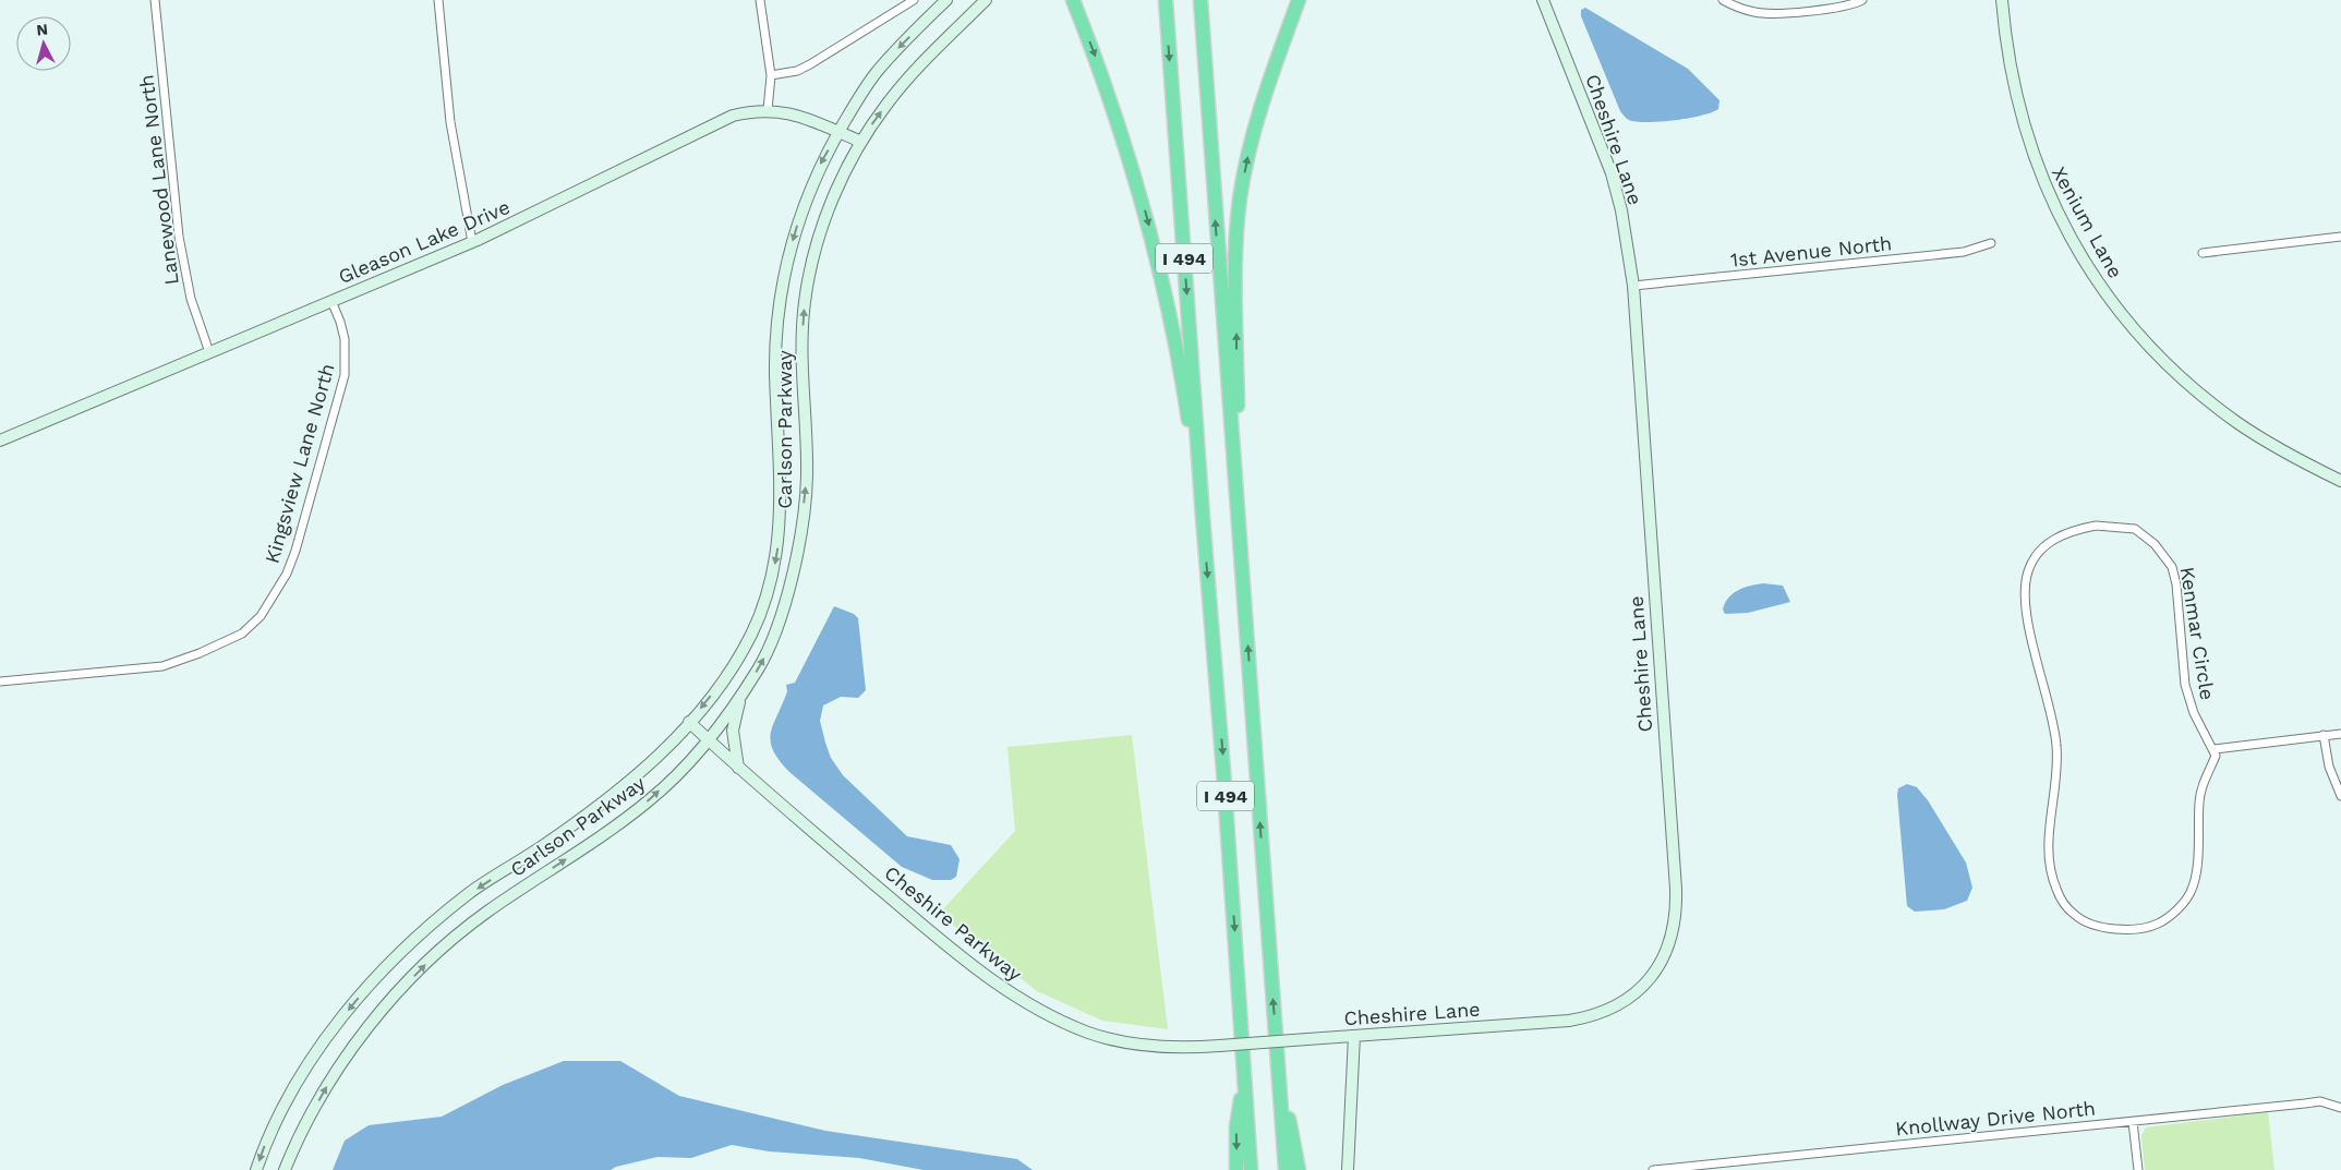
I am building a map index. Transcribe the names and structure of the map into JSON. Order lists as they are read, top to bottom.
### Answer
{
  "streets": {
    "highway": ["I 494"],
    "main road": [
      "Cheshire Lane",
      "Xenium Lane",
      "Gleason Lake Drive",
      "Carlson Parkway",
      "Cheshire Parkway"
    ],
    "street": [
      "Lanewood Lane North",
      "1st Avenue North",
      "Kingsview Lane North",
      "Kenmar Circle",
      "Knollway Drive North"
    ]
  },
  "crossings": [
    ["Cheshire Lane", "1st Avenue North"],
    ["Cheshire Lane", "Cheshire Parkway"],
    ["Lanewood Lane North", "Gleason Lake Drive"],
    ["Gleason Lake Drive", "Carlson Parkway"],
    ["Gleason Lake Drive", "Kingsview Lane North"],
    ["Carlson Parkway", "Cheshire Parkway"]
  ],
  "north": "top"
}
